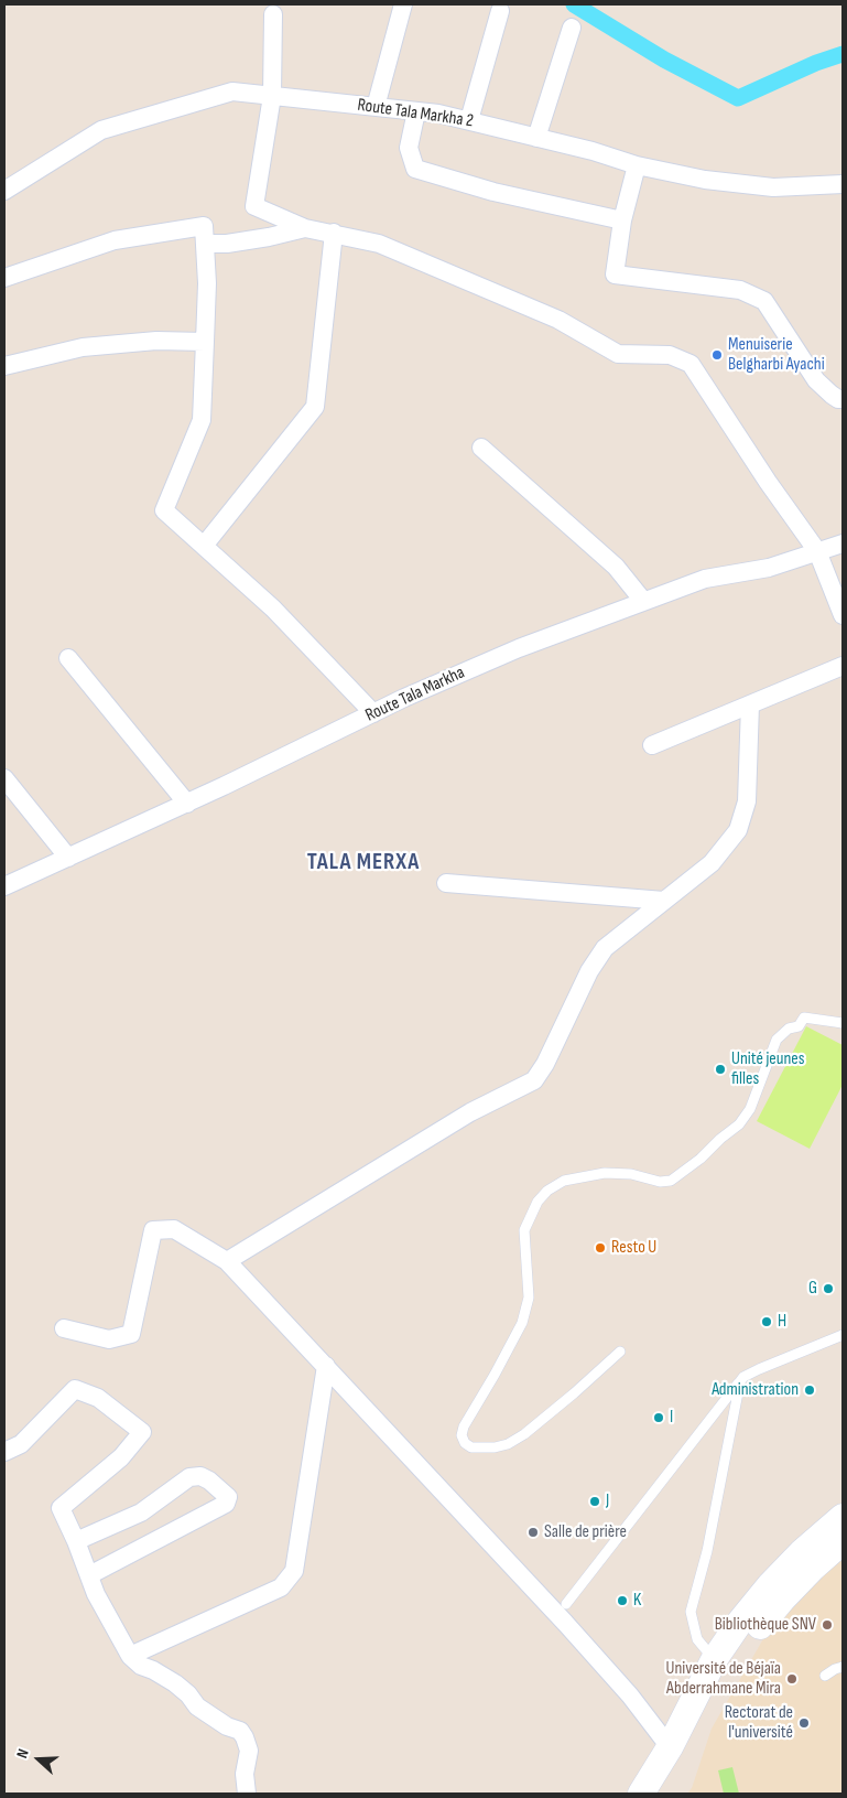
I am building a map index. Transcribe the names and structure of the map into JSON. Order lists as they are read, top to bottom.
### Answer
{
  "streets": {
    "street": ["Route Tala Markha 2", "Route Tala Markha"]
  },
  "districts": ["TALA MERXA"],
  "places": [
    "Menuiserie Belgharbi Ayachi",
    "Unité jeunes filles",
    "Resto U",
    "G",
    "H",
    "Administration",
    "I",
    "J",
    "Salle de prière",
    "K",
    "Bibliothèque SNV",
    "Université de Béjaïa Abderrahmane Mira",
    "Rectorat de l'université"
  ],
  "north": "left"
}
